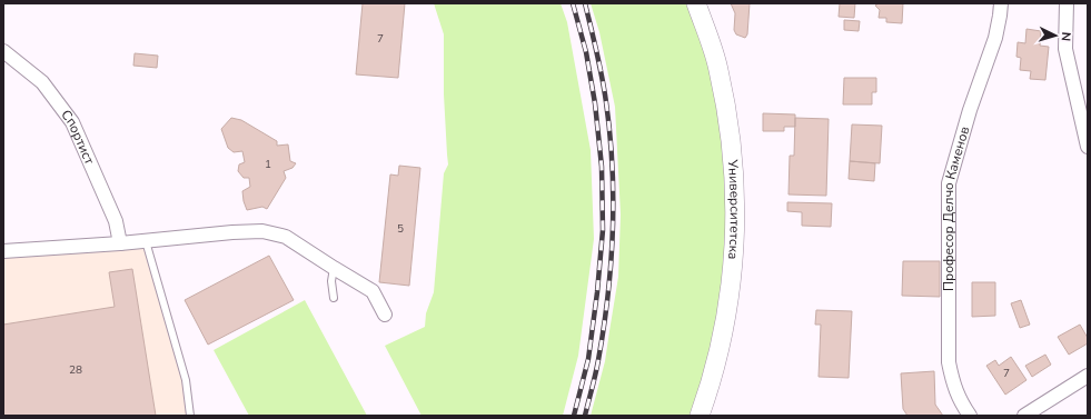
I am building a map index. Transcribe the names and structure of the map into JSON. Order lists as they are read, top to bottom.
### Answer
{
  "streets": {
    "street": ["Спортист", "Университетска", "Професор Делчо Каменов"]
  },
  "house_numbers": [
    "7",
    "1",
    "5",
    "28",
    "7"
  ],
  "north": "right"
}
